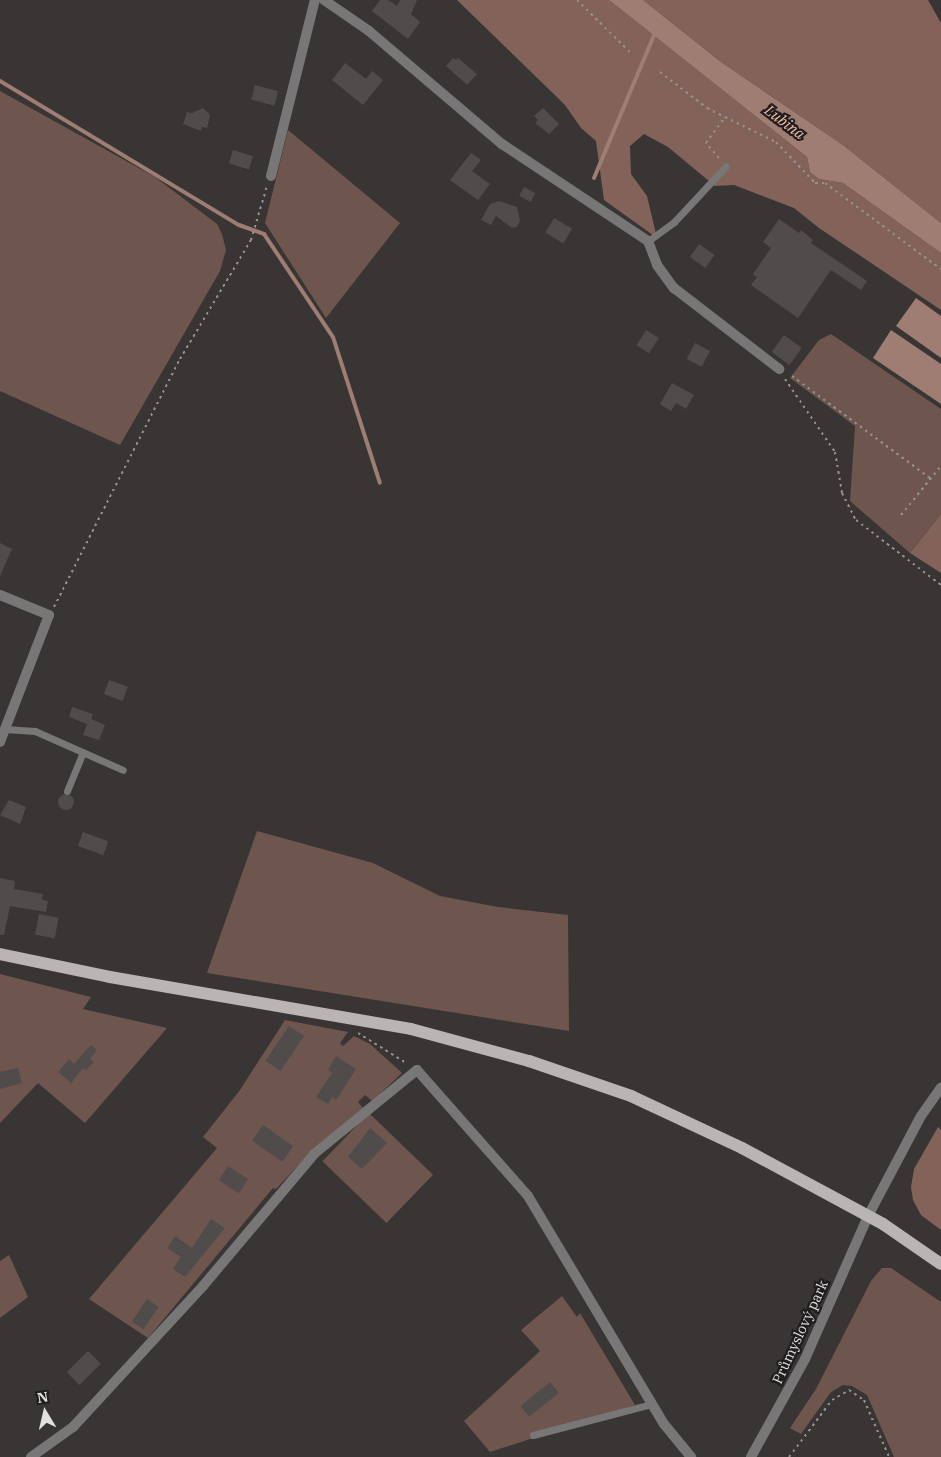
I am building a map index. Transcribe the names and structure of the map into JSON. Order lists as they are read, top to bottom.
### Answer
{
  "streets": {
    "street": ["Průmyslový park"]
  },
  "water": ["Lubina"],
  "north": "top"
}
